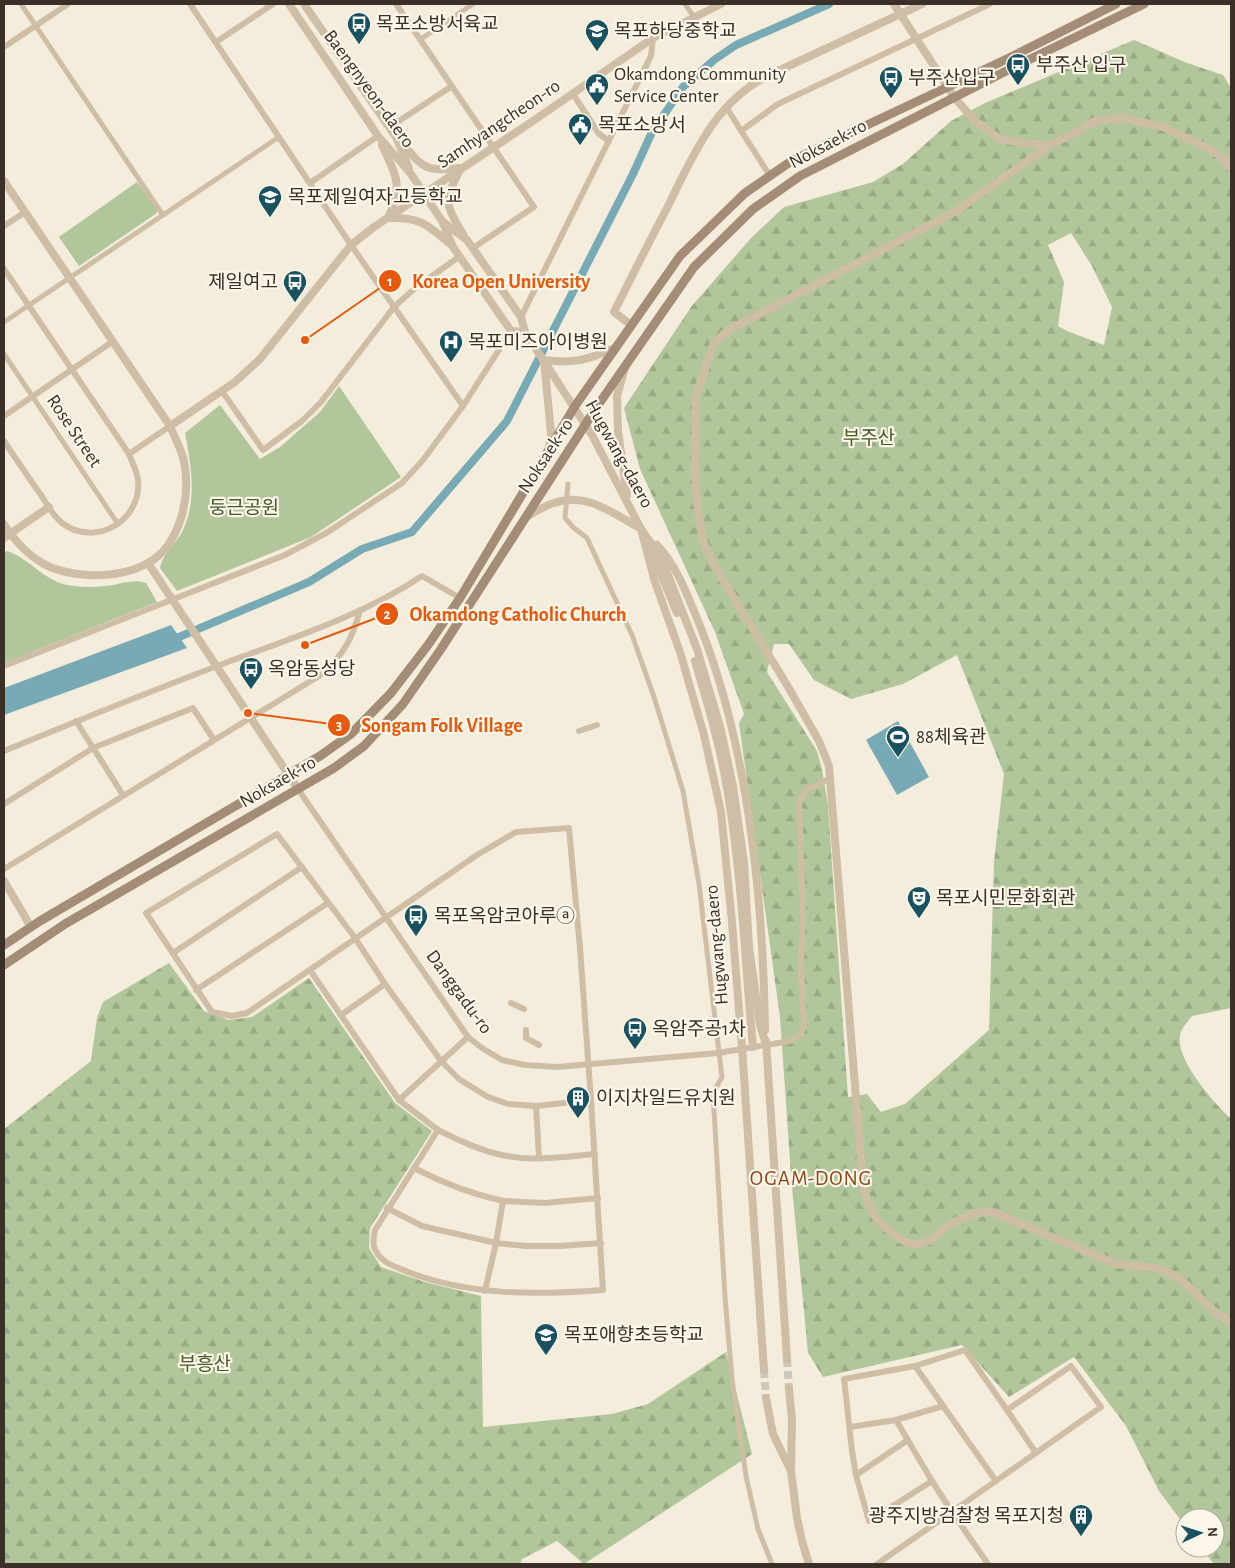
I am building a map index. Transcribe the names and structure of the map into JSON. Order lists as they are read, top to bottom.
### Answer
{
  "streets": {
    "main road": ["Noksaek-ro"],
    "street": [
      "Baengnyeon-daero",
      "Samhyangcheon-ro",
      "Rose Street",
      "Hugwang-daero",
      "Danggadu-ro"
    ]
  },
  "crossings": [
    ["Noksaek-ro", "Hugwang-daero"],
    ["Noksaek-ro", "Danggadu-ro"],
    ["Hugwang-daero", "Danggadu-ro"]
  ],
  "districts": ["OGAM-DONG"],
  "parks": ["부주산", "둥근공원", "부흥산"],
  "places": {
    "bus stop": [
      "목포소방서육교",
      "부주산 입구",
      "부주산입구",
      "제일여고",
      "옥암동성당",
      "목포옥암코아루ⓐ",
      "옥암주공1차"
    ],
    "school or university": ["목포하당중학교", "목포제일여자고등학교", "목포애향초등학교"],
    "public building": ["Okamdong Community Service Center", "목포소방서"],
    "other": ["Korea Open University", "Okamdong Catholic Church", "Songam Folk Village"],
    "hospital": ["목포미즈아이병원"],
    "sports": ["88체육관"],
    "theatre": ["목포시민문화회관"],
    "building": ["이지차일드유치원", "광주지방검찰청 목포지청"]
  },
  "north": "right"
}
